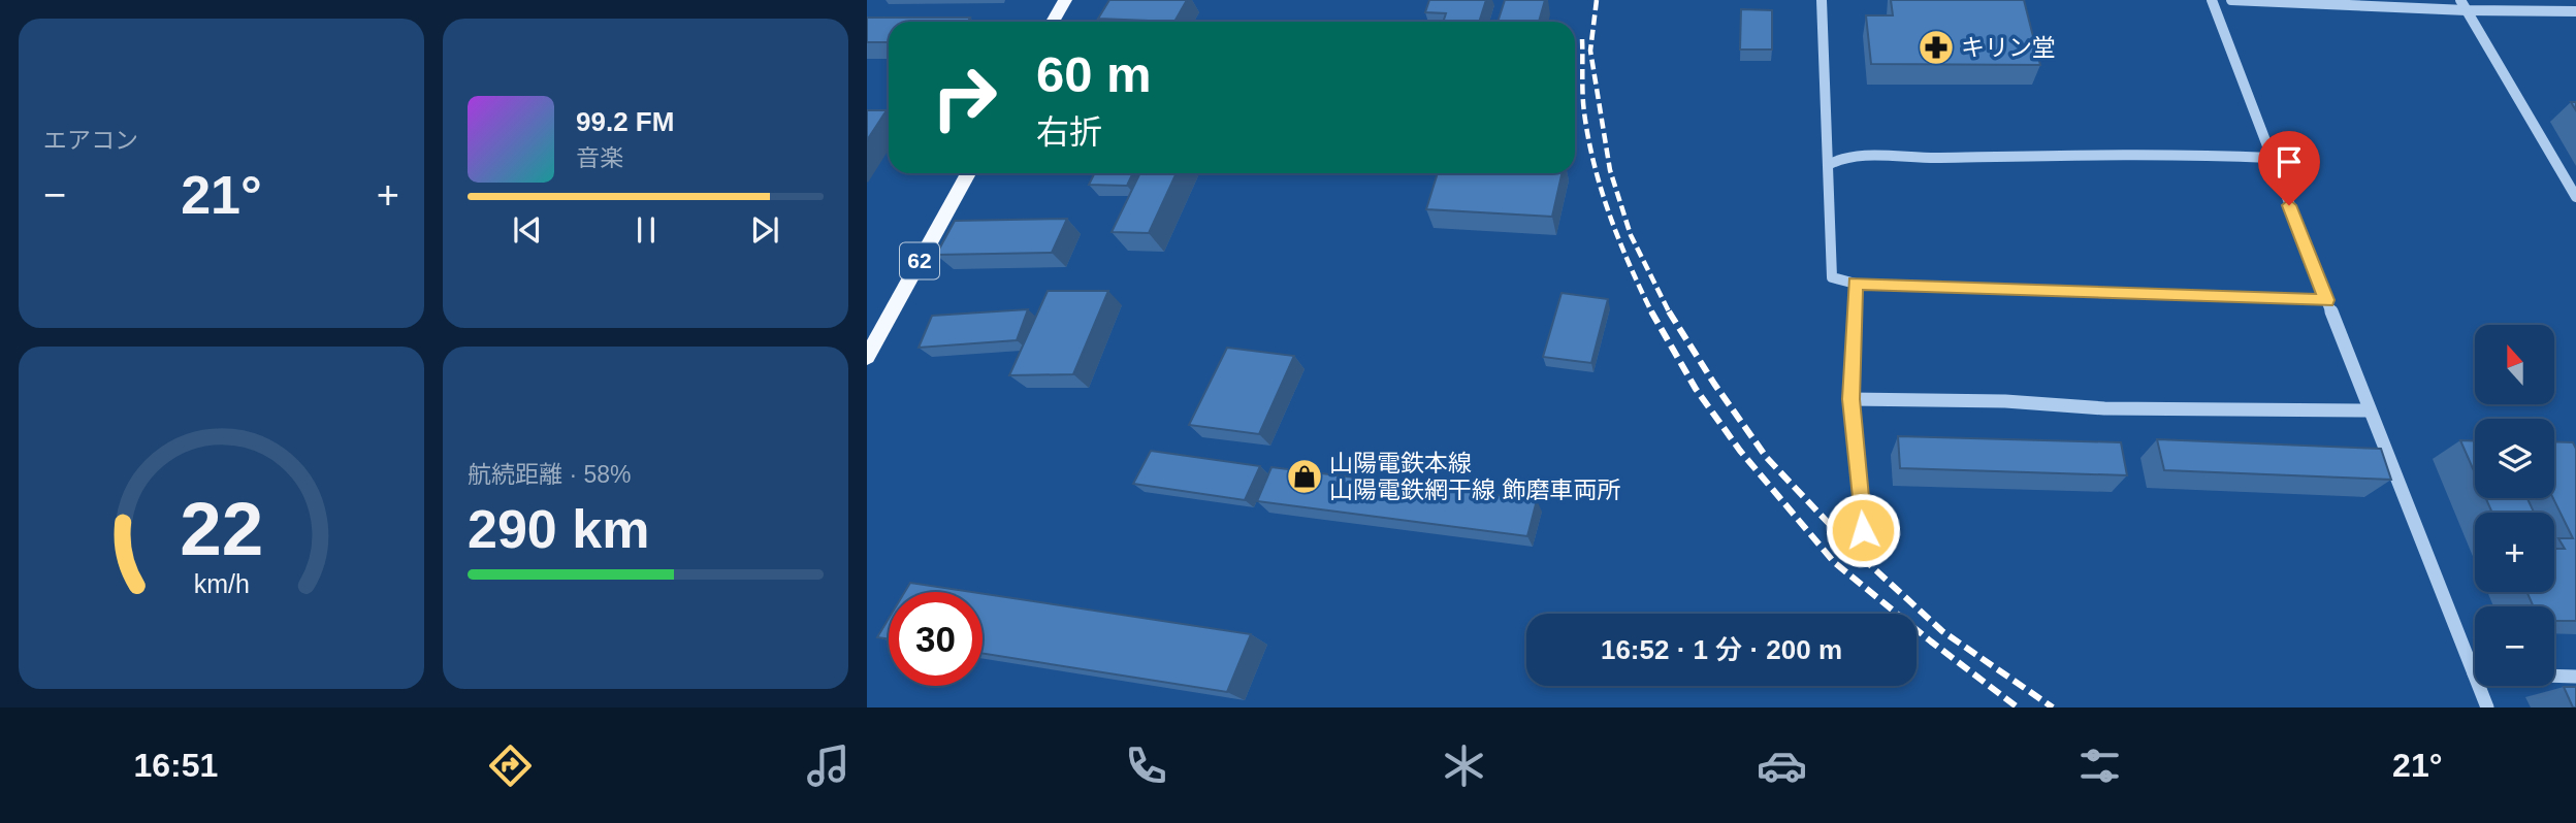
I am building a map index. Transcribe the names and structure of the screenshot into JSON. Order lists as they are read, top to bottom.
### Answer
{
  "streets": {
    "main road": ["62"]
  },
  "places": {
    "pharmacy": ["キリン堂"],
    "shop": ["山陽電鉄本線 山陽電鉄網干線 飾磨車両所"]
  },
  "north": "top",
  "page": {
    "tile": [
      "エアコン",
      ["航続距離 · 58%", "290 km"]
    ],
    "turn": ["60 m", "右折"],
    "song": ["99.2 FM", "音楽"],
    "heat": ["−", "21°", "+"],
    "map_buttons": ["+", "−"],
    "limit": "30",
    "trip": "16:52 · 1 分 · 200 m",
    "tabs": ["16:51", "21°"],
    "gauge": ["22", "km/h"]
  }
}
